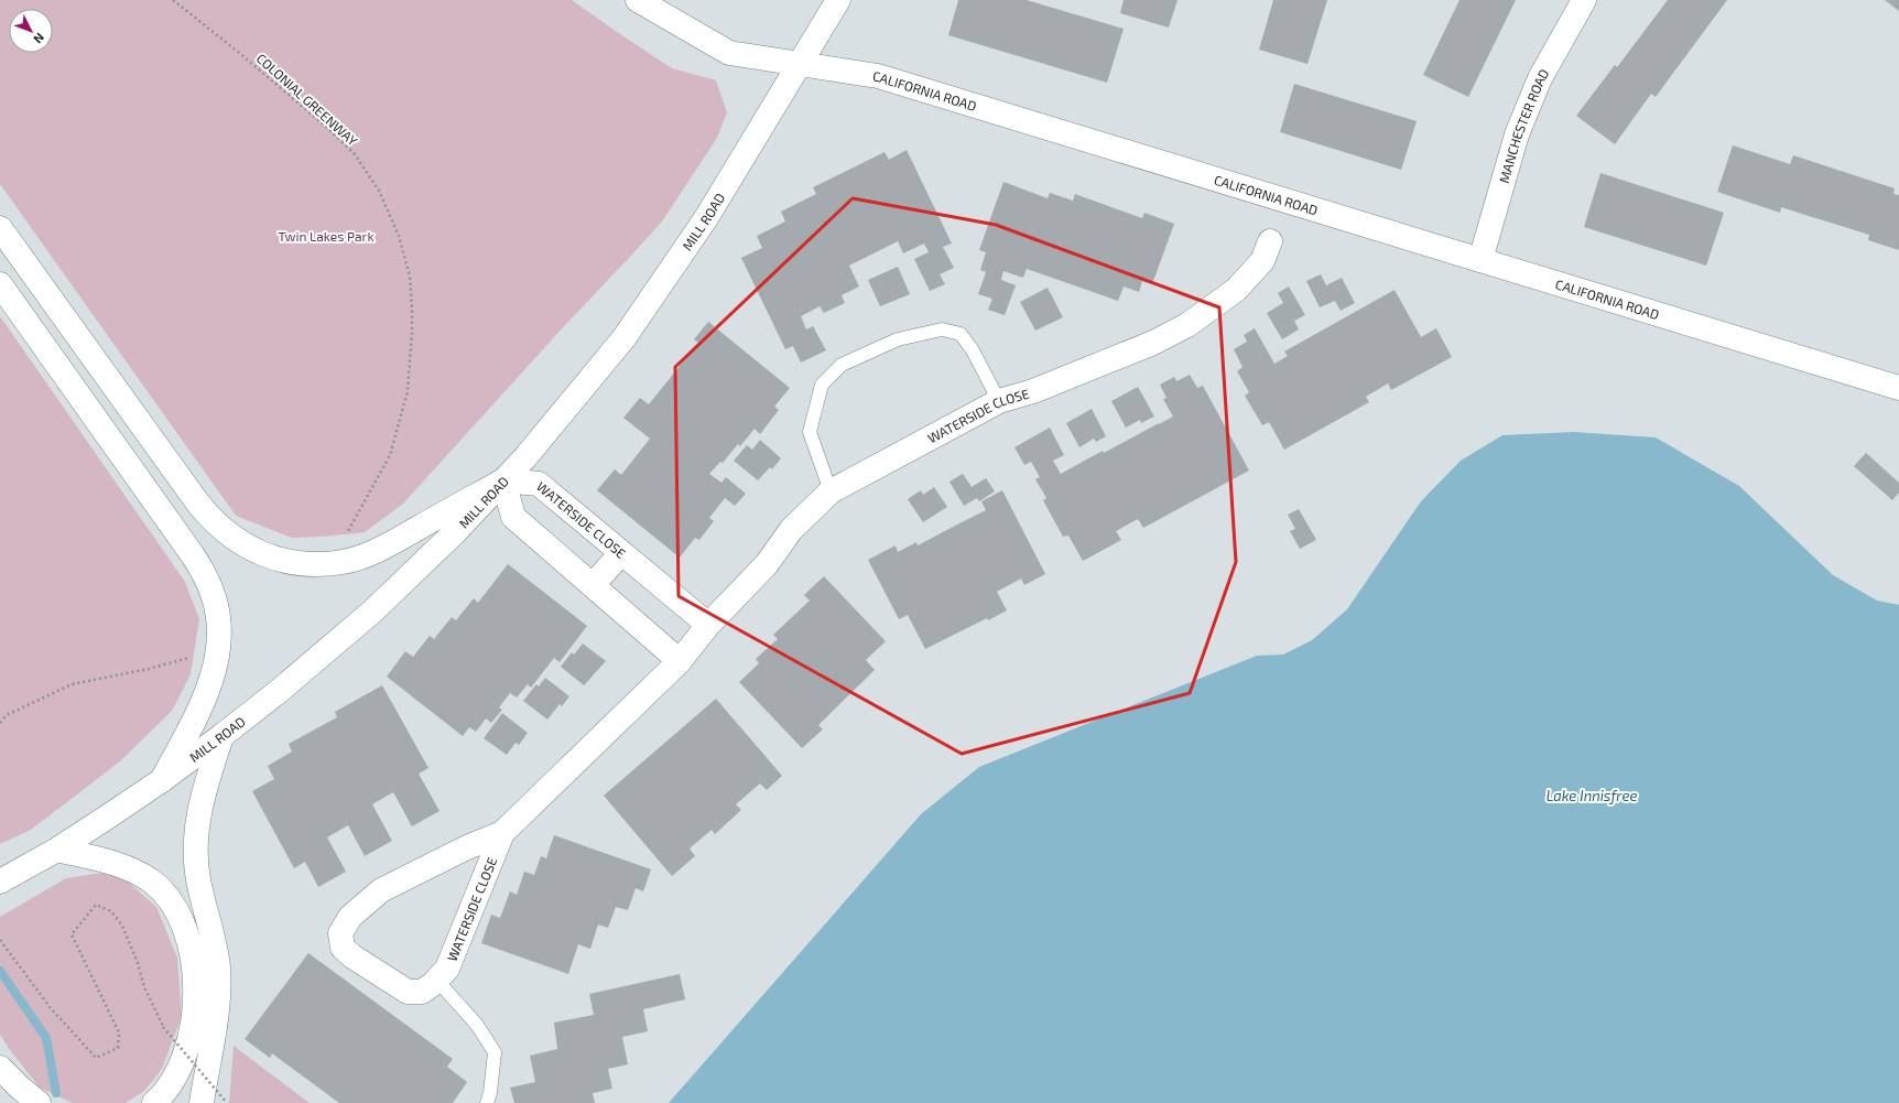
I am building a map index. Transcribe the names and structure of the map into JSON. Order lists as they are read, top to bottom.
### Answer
{
  "streets": {
    "main road": [
      "CALIFORNIA ROAD",
      "MANCHESTER ROAD",
      "MILL ROAD",
      "WATERSIDE CLOSE"
    ],
    "path": ["COLONIAL GREENWAY"]
  },
  "crossings": [
    ["CALIFORNIA ROAD", "MANCHESTER ROAD"],
    ["CALIFORNIA ROAD", "MILL ROAD"],
    ["MILL ROAD", "WATERSIDE CLOSE"]
  ],
  "water": ["Lake Innisfree"],
  "parks": ["Twin Lakes Park"],
  "north": "bottom right"
}
